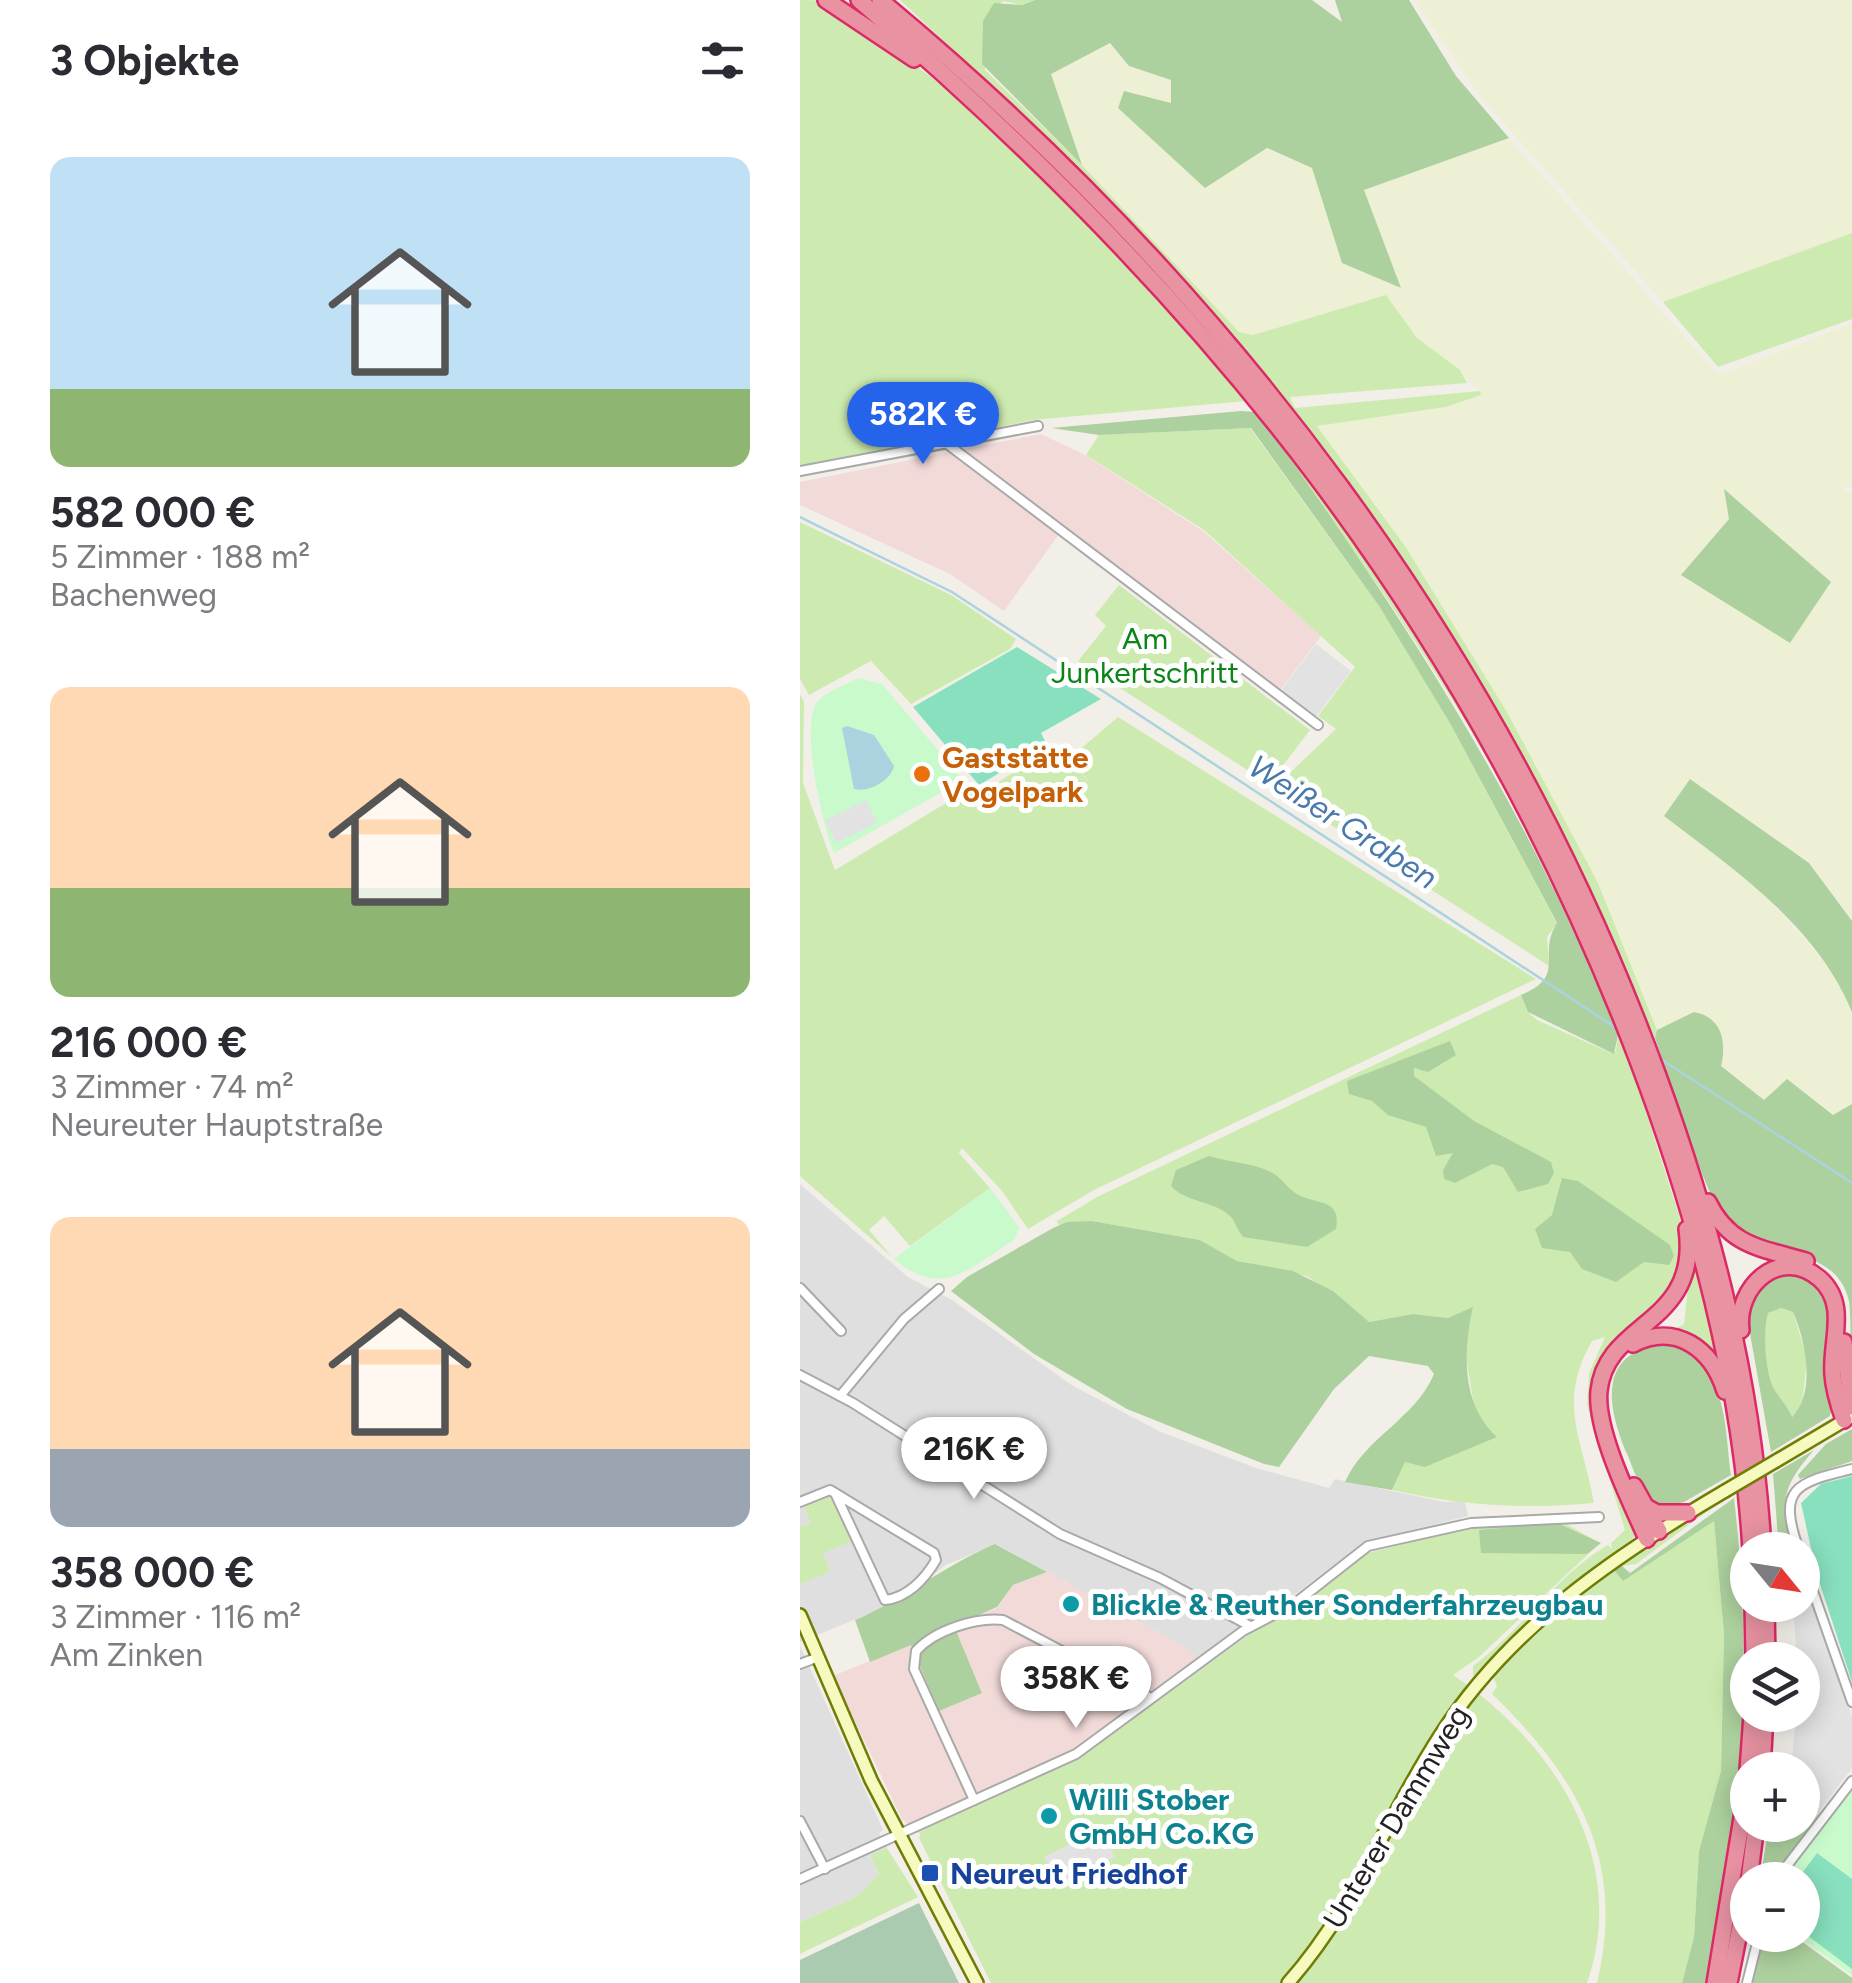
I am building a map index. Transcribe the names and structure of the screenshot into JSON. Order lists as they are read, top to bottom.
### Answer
{
  "streets": {
    "main road": ["Unterer Dammweg"]
  },
  "water": ["Weißer Graben"],
  "parks": ["Am Junkertschritt"],
  "places": {
    "other": ["Gaststätte Vogelpark", "Blickle & Reuther Sonderfahrzeugbau", "Willi Stober GmbH Co.KG"],
    "transit": ["Neureut Friedhof"]
  },
  "north": "bottom right",
  "page": {
    "heading": "3 Objekte",
    "list": [
      {
        "name": "582 000 €",
        "note": "5 Zimmer · 188 m² · Bachenweg"
      },
      {
        "name": "216 000 €",
        "note": "3 Zimmer · 74 m² · Neureuter Hauptstraße"
      },
      {
        "name": "358 000 €",
        "note": "3 Zimmer · 116 m² · Am Zinken"
      }
    ],
    "price": ["582K €", "216K €", "358K €"],
    "map_buttons": ["+", "−"]
  }
}
